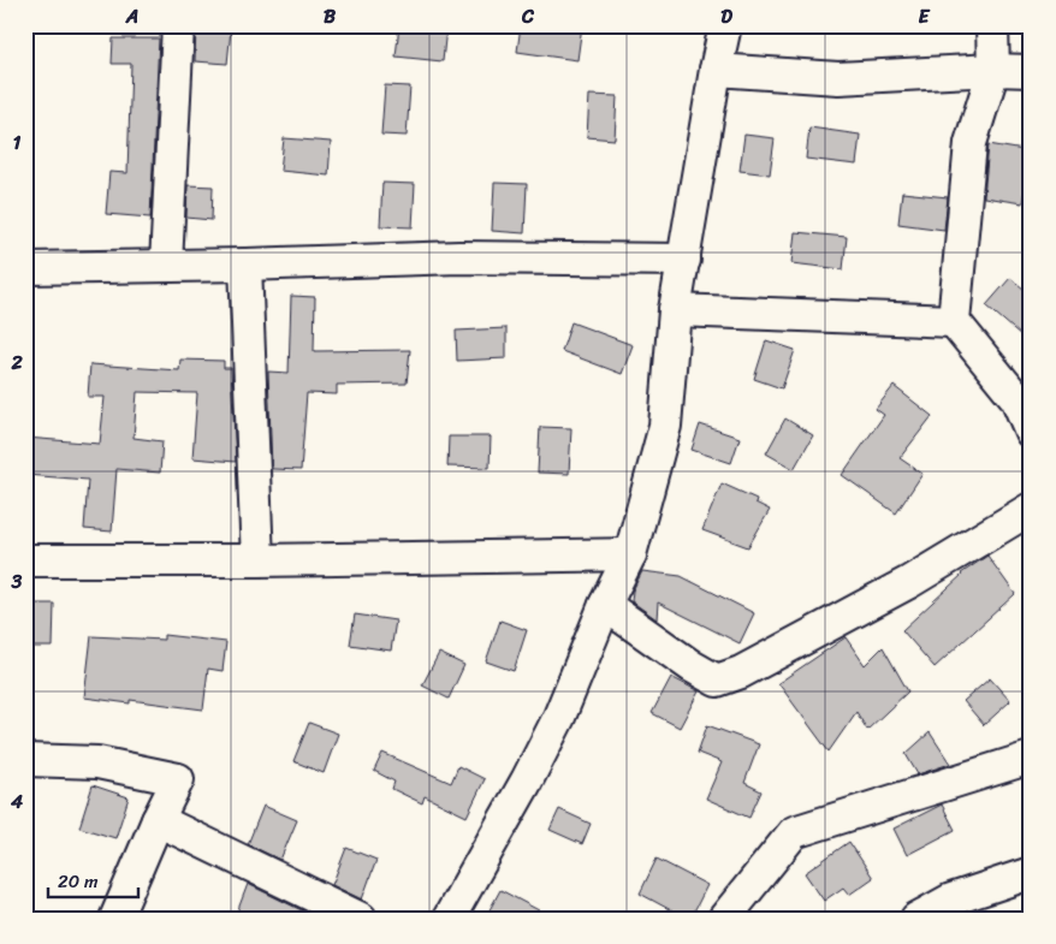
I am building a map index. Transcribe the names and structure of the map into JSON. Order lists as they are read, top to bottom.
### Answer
{
  "scale_bar": "20 m",
  "grid": {
    "columns": [
      "A",
      "B",
      "C",
      "D",
      "E"
    ],
    "rows": [
      "1",
      "2",
      "3",
      "4"
    ]
  }
}
